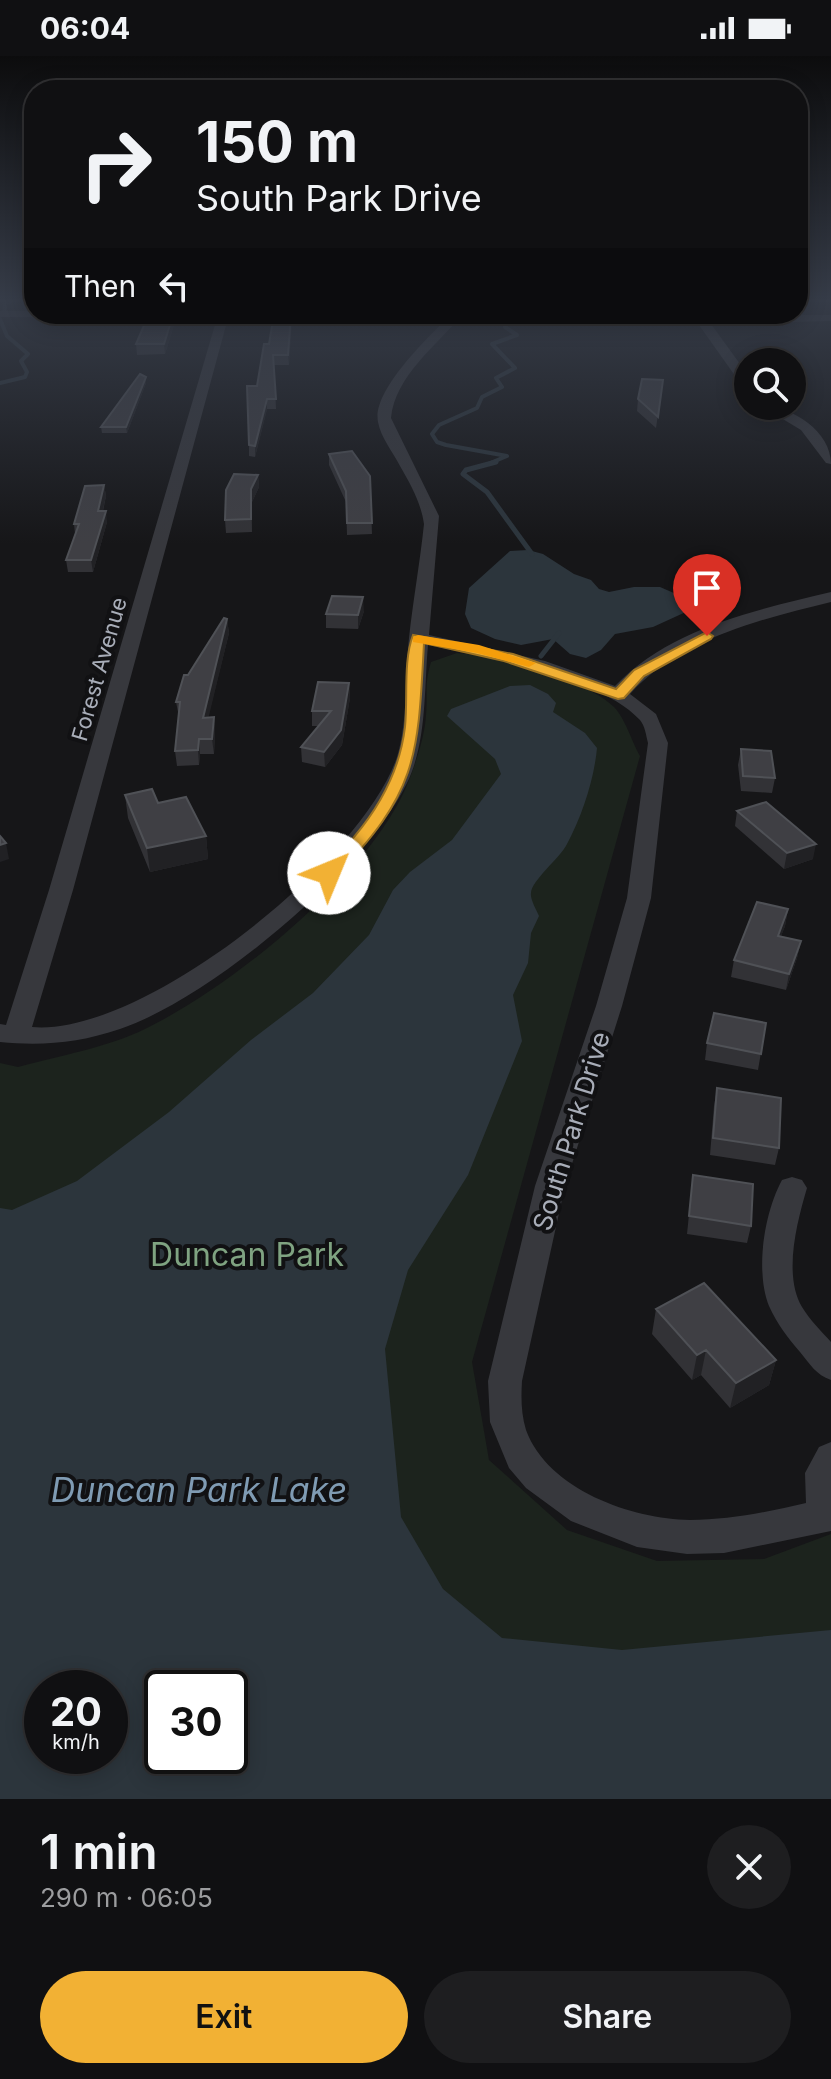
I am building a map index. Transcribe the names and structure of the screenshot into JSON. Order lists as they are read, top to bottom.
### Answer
{
  "streets": {
    "street": ["Forest Avenue", "South Park Drive"]
  },
  "water": ["Duncan Park Lake"],
  "parks": ["Duncan Park"],
  "page": {
    "status": "06:04",
    "turn": ["150 m", "South Park Drive"],
    "then": "Then",
    "speed": "20 km/h",
    "limit": "30",
    "heading": ["1 min", "290 m · 06:05"],
    "buttons": ["Exit", "Share"]
  }
}
